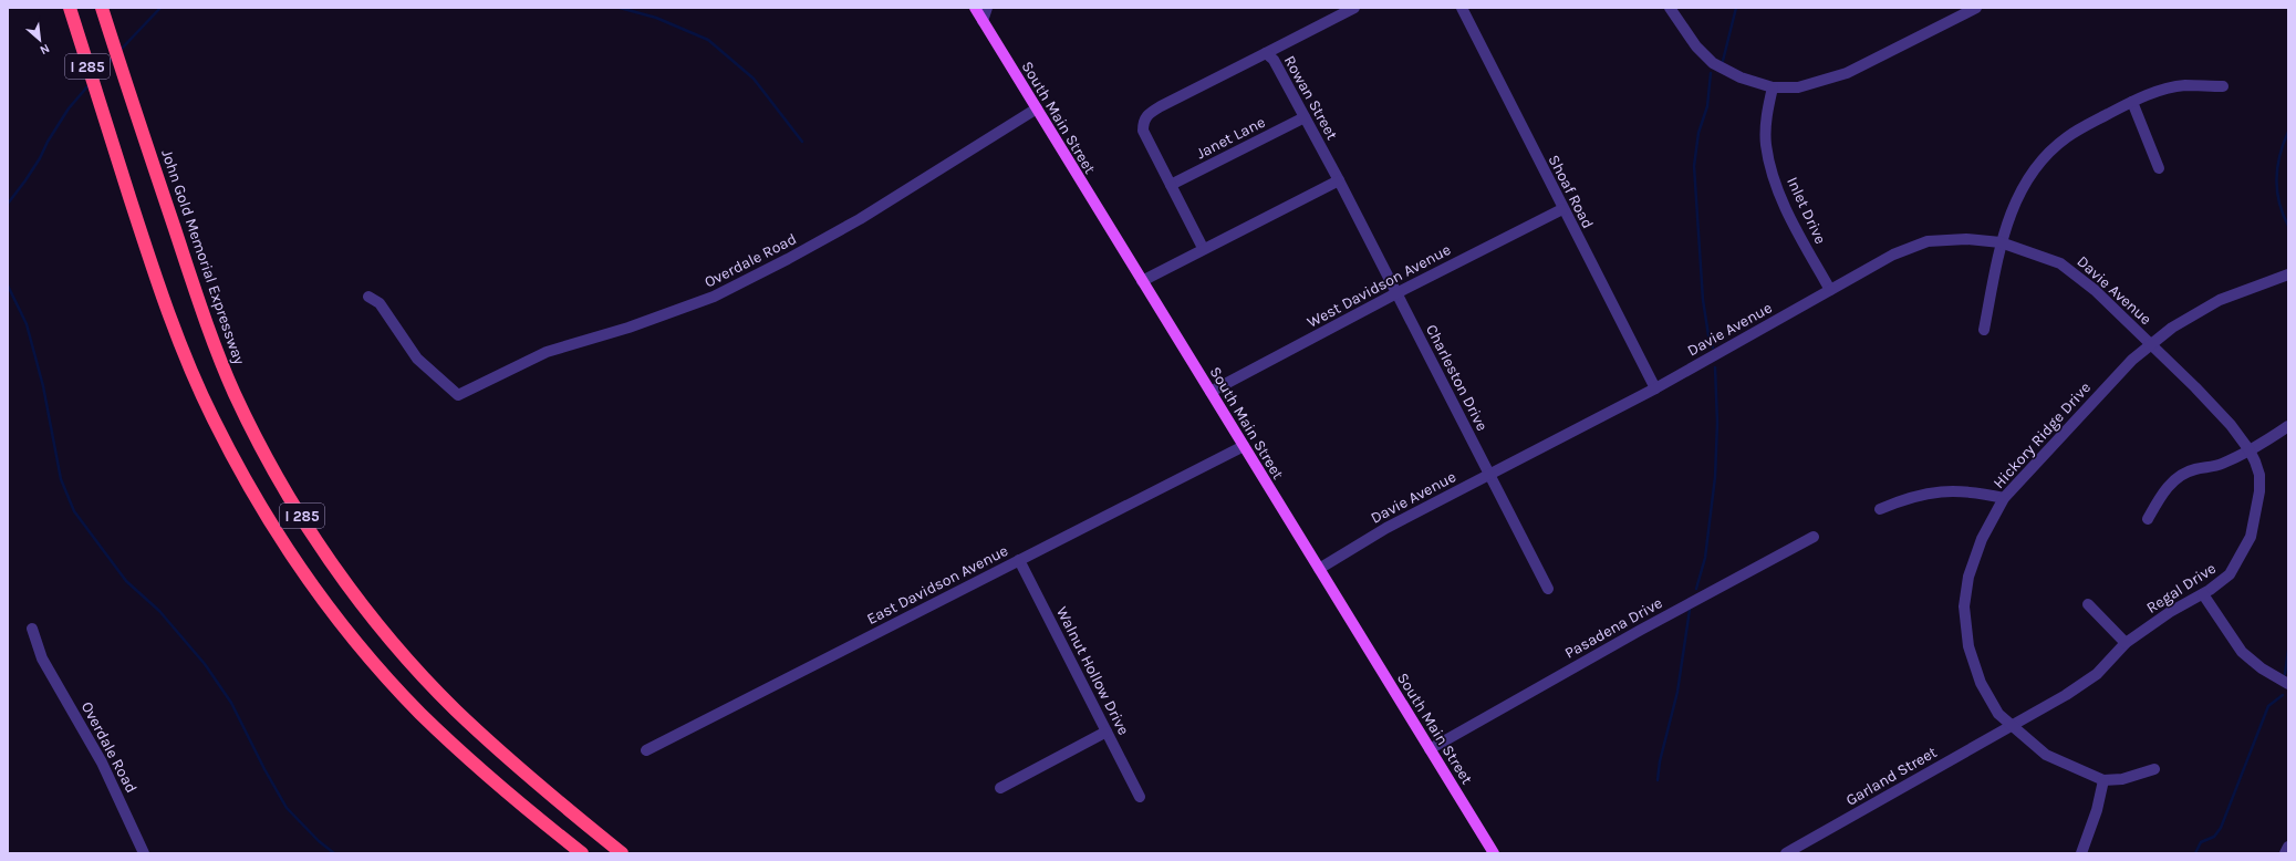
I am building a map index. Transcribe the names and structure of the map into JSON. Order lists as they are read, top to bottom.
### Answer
{
  "streets": {
    "highway": ["I 285", "John Gold Memorial Expressway"],
    "main road": ["South Main Street"],
    "street": [
      "Rowan Street",
      "Janet Lane",
      "Shoaf Road",
      "Inlet Drive",
      "Overdale Road",
      "West Davidson Avenue",
      "Davie Avenue",
      "Charleston Drive",
      "Hickory Ridge Drive",
      "East Davidson Avenue",
      "Regal Drive",
      "Pasadena Drive",
      "Walnut Hollow Drive",
      "Garland Street"
    ]
  },
  "crossings": [
    ["Rowan Street", "Janet Lane"],
    ["Rowan Street", "Charleston Drive"],
    ["South Main Street", "Overdale Road"],
    ["South Main Street", "West Davidson Avenue"],
    ["South Main Street", "Davie Avenue"],
    ["South Main Street", "East Davidson Avenue"],
    ["South Main Street", "Pasadena Drive"],
    ["Shoaf Road", "West Davidson Avenue"],
    ["Shoaf Road", "Davie Avenue"],
    ["Inlet Drive", "Davie Avenue"],
    ["West Davidson Avenue", "Charleston Drive"],
    ["Davie Avenue", "Charleston Drive"],
    ["Davie Avenue", "Hickory Ridge Drive"],
    ["Davie Avenue", "Regal Drive"],
    ["Hickory Ridge Drive", "Regal Drive"],
    ["Hickory Ridge Drive", "Garland Street"],
    ["East Davidson Avenue", "Walnut Hollow Drive"],
    ["Regal Drive", "Garland Street"]
  ],
  "north": "bottom right"
}
